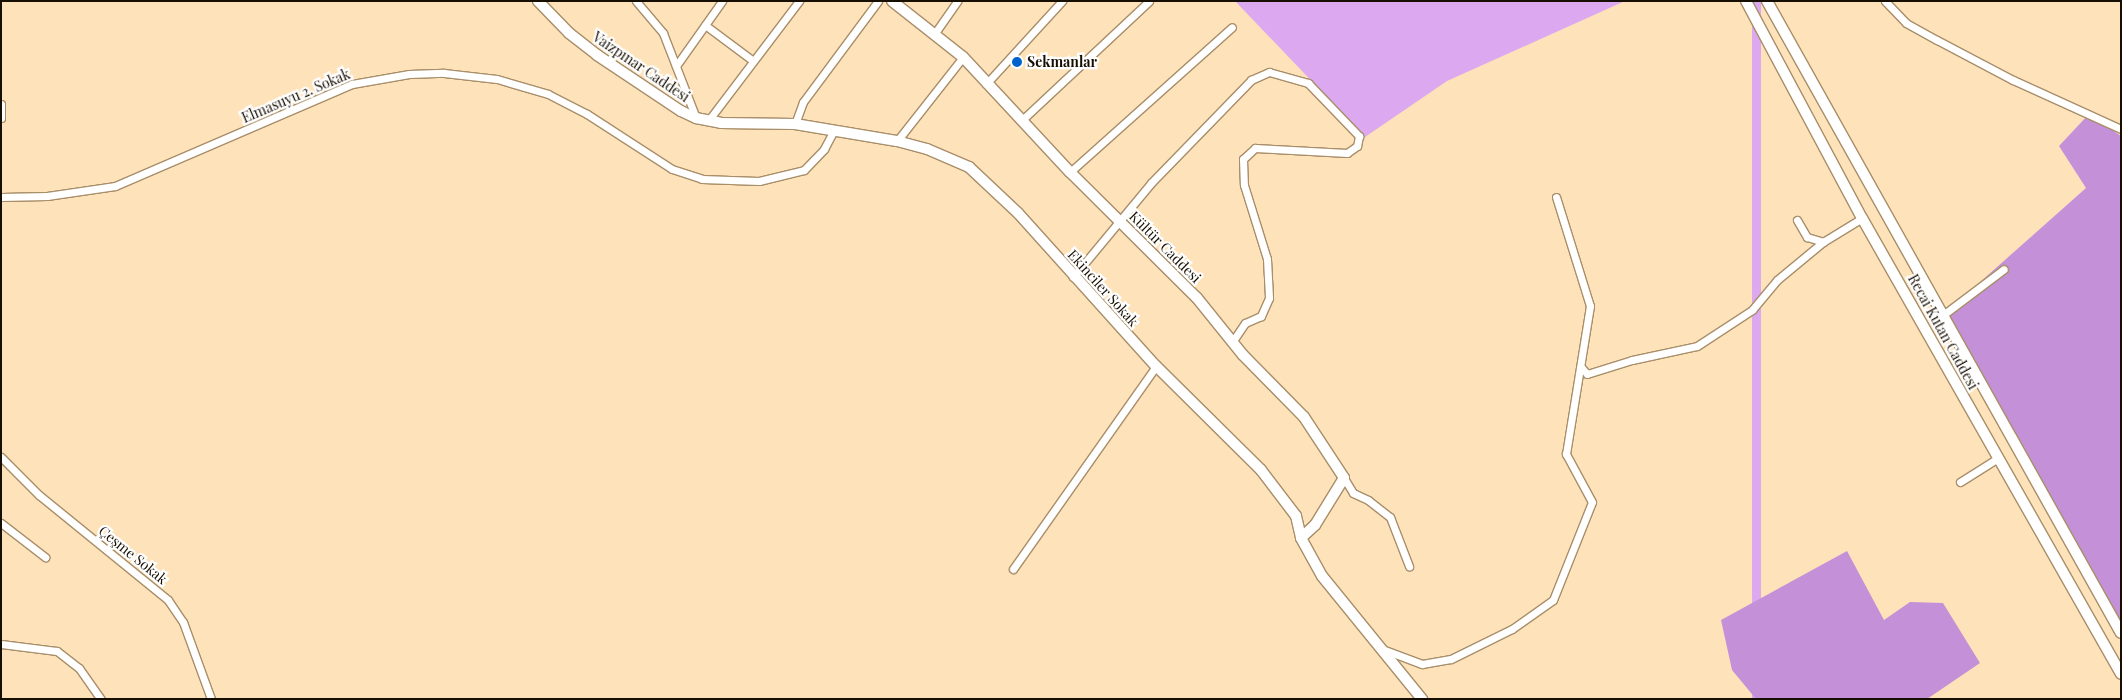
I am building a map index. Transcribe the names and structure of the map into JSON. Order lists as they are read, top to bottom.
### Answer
{
  "streets": {
    "street": [
      "Vaizpınar Caddesi",
      "Elmasuyu 2. Sokak",
      "Kültür Caddesi",
      "Ekinciler Sokak",
      "Recai Kutan Caddesi",
      "Çeşme Sokak"
    ]
  },
  "crossings": [
    ["Vaizpınar Caddesi", "Elmasuyu 2. Sokak"],
    ["Vaizpınar Caddesi", "Ekinciler Sokak"],
    ["Elmasuyu 2. Sokak", "Ekinciler Sokak"]
  ],
  "places": ["Sekmanlar"]
}
